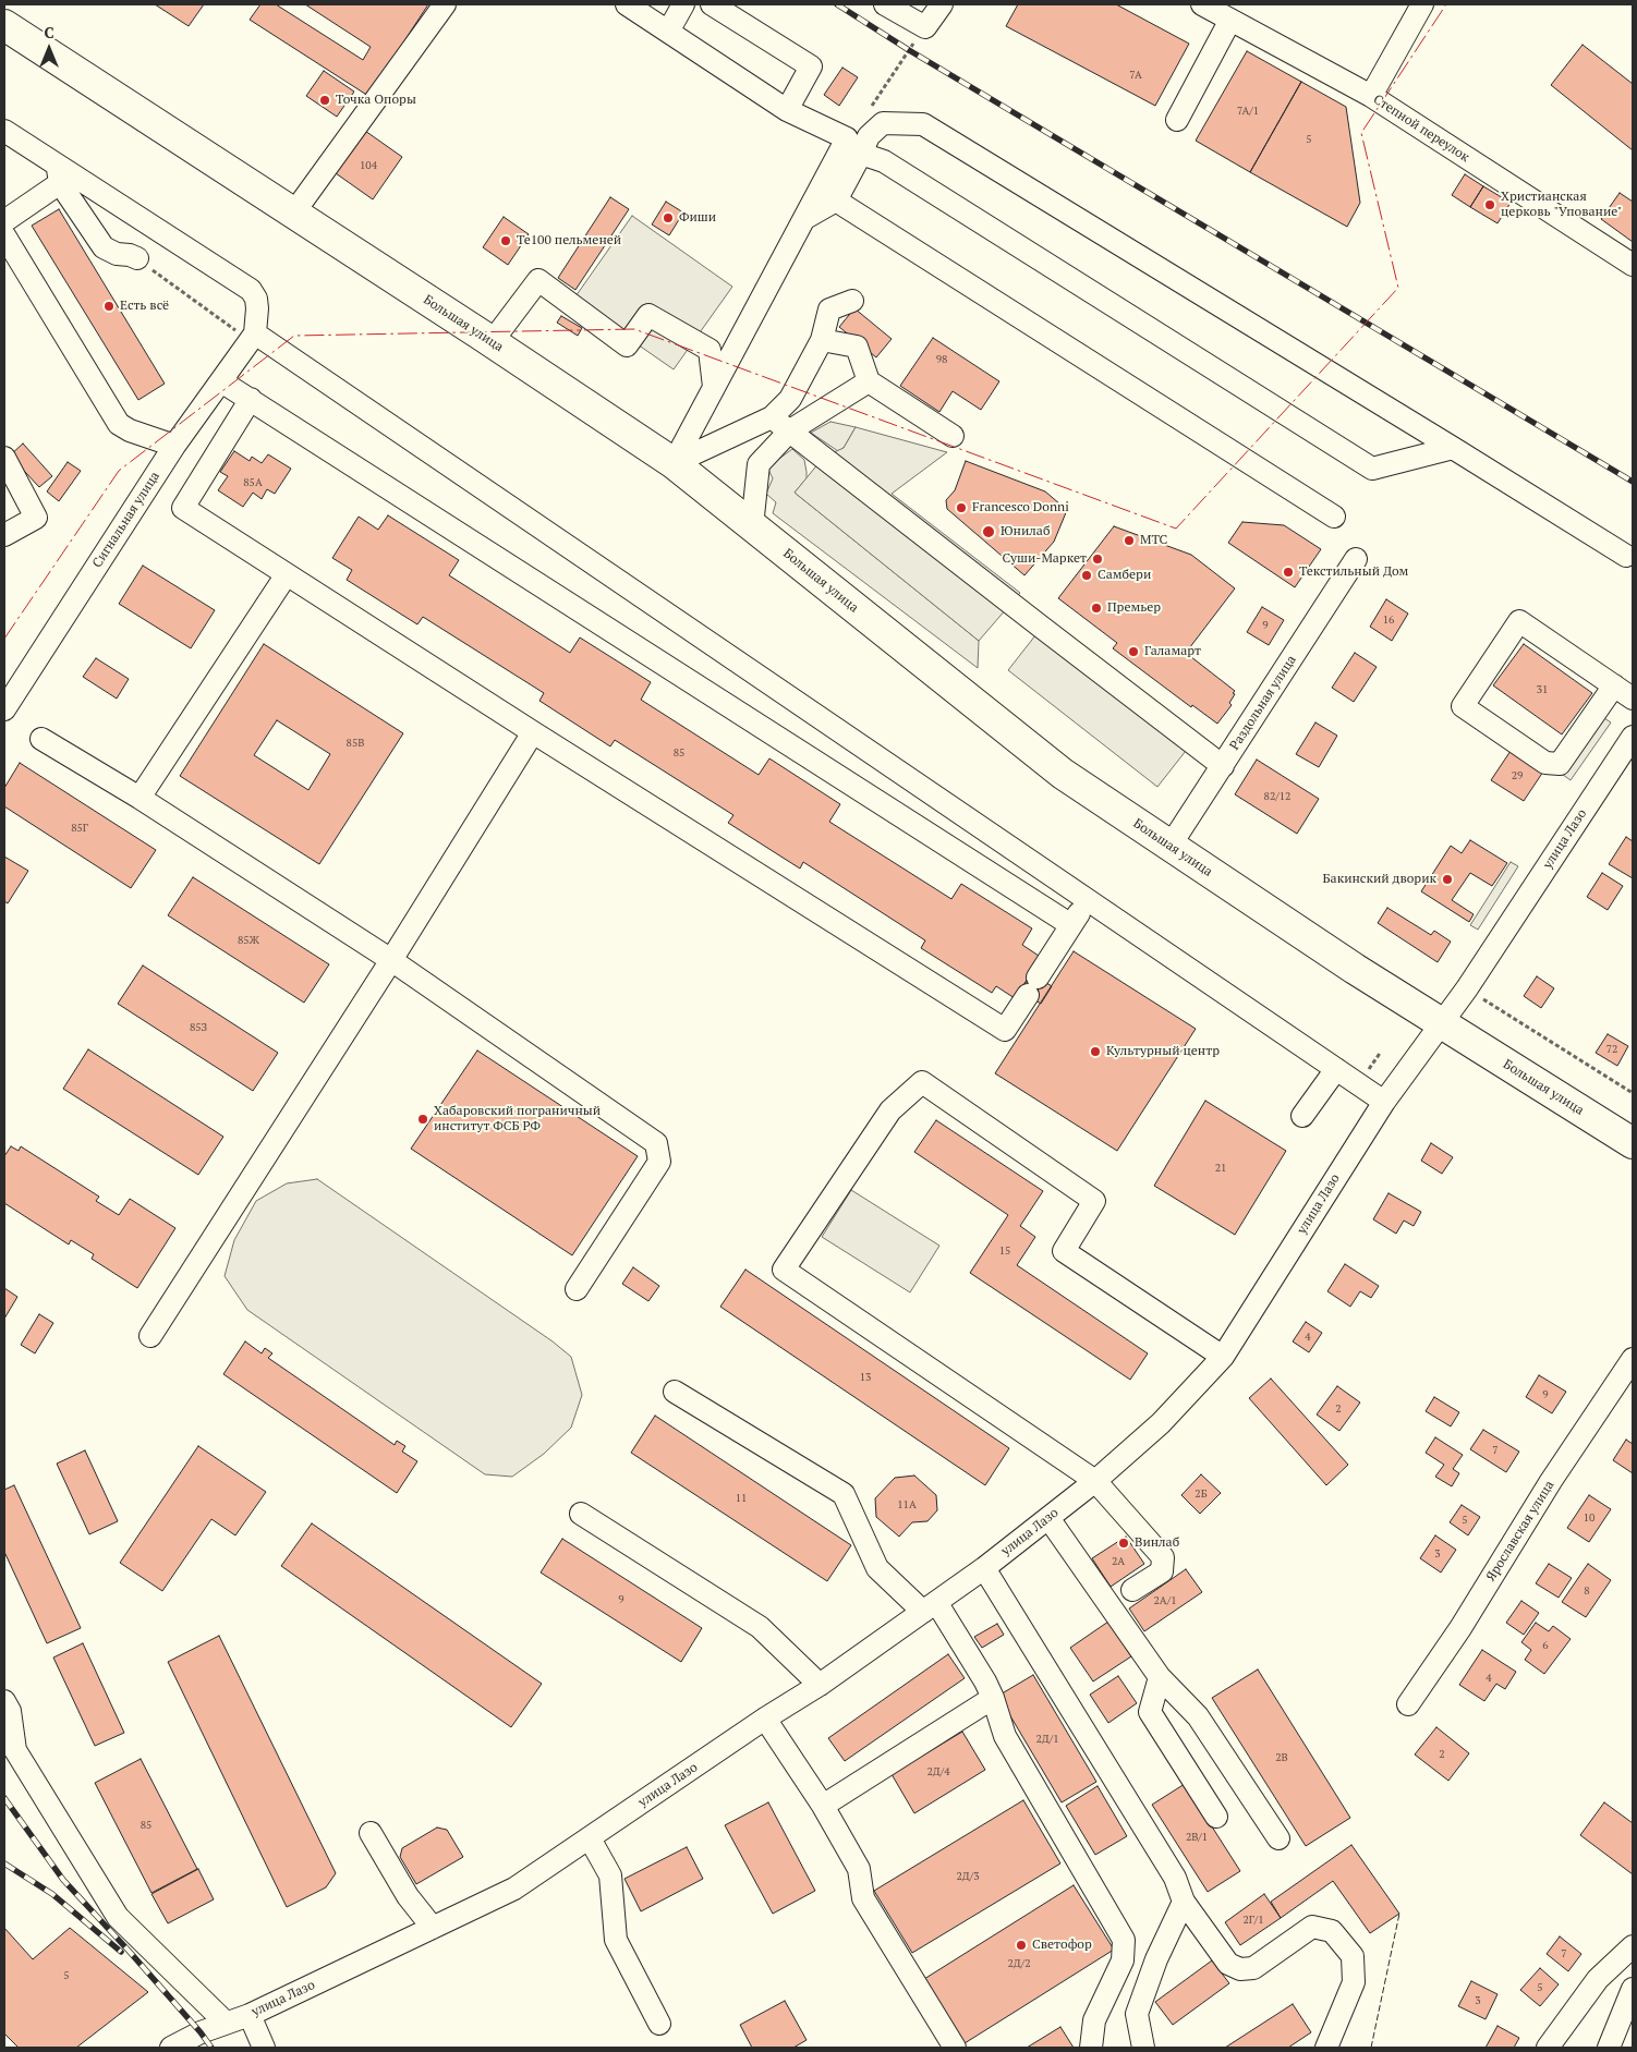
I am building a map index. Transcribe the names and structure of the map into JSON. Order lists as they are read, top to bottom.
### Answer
{
  "streets": {
    "highway": ["Большая улица"],
    "street": [
      "Степной переулок",
      "Сигнальная улица",
      "Раздольная улица",
      "улица Лазо",
      "Ярославская улица"
    ]
  },
  "crossings": [
    ["Большая улица", "Раздольная улица"],
    ["Большая улица", "улица Лазо"]
  ],
  "places": [
    "Точка Опоры",
    "Христианская церковь \"Упование\"",
    "Фиши",
    "Те100 пельменей",
    "Есть всё",
    "Francesco Donni",
    "Юнилаб",
    "МТС",
    "Суши-Маркет",
    "Текстильный Дом",
    "Самбери",
    "Премьер",
    "Галамарт",
    "Бакинский дворик",
    "Культурный центр",
    "Хабаровский пограничный институт ФСБ РФ",
    "Винлаб",
    "Светофор"
  ],
  "house_numbers": [
    "7А",
    "7А/1",
    "5",
    "104",
    "98",
    "85А",
    "16",
    "9",
    "31",
    "85В",
    "85",
    "29",
    "82/12",
    "85Г",
    "85Ж",
    "85З",
    "72",
    "21",
    "15",
    "4",
    "13",
    "9",
    "2",
    "7",
    "2Б",
    "11",
    "11А",
    "10",
    "5",
    "3",
    "2А",
    "8",
    "9",
    "2А/1",
    "6",
    "4",
    "2Д/1",
    "2",
    "2В",
    "2Д/4",
    "85",
    "2В/1",
    "2Д/3",
    "2Г/1",
    "7",
    "2Д/2",
    "5",
    "5",
    "3"
  ],
  "north": "top"
}
